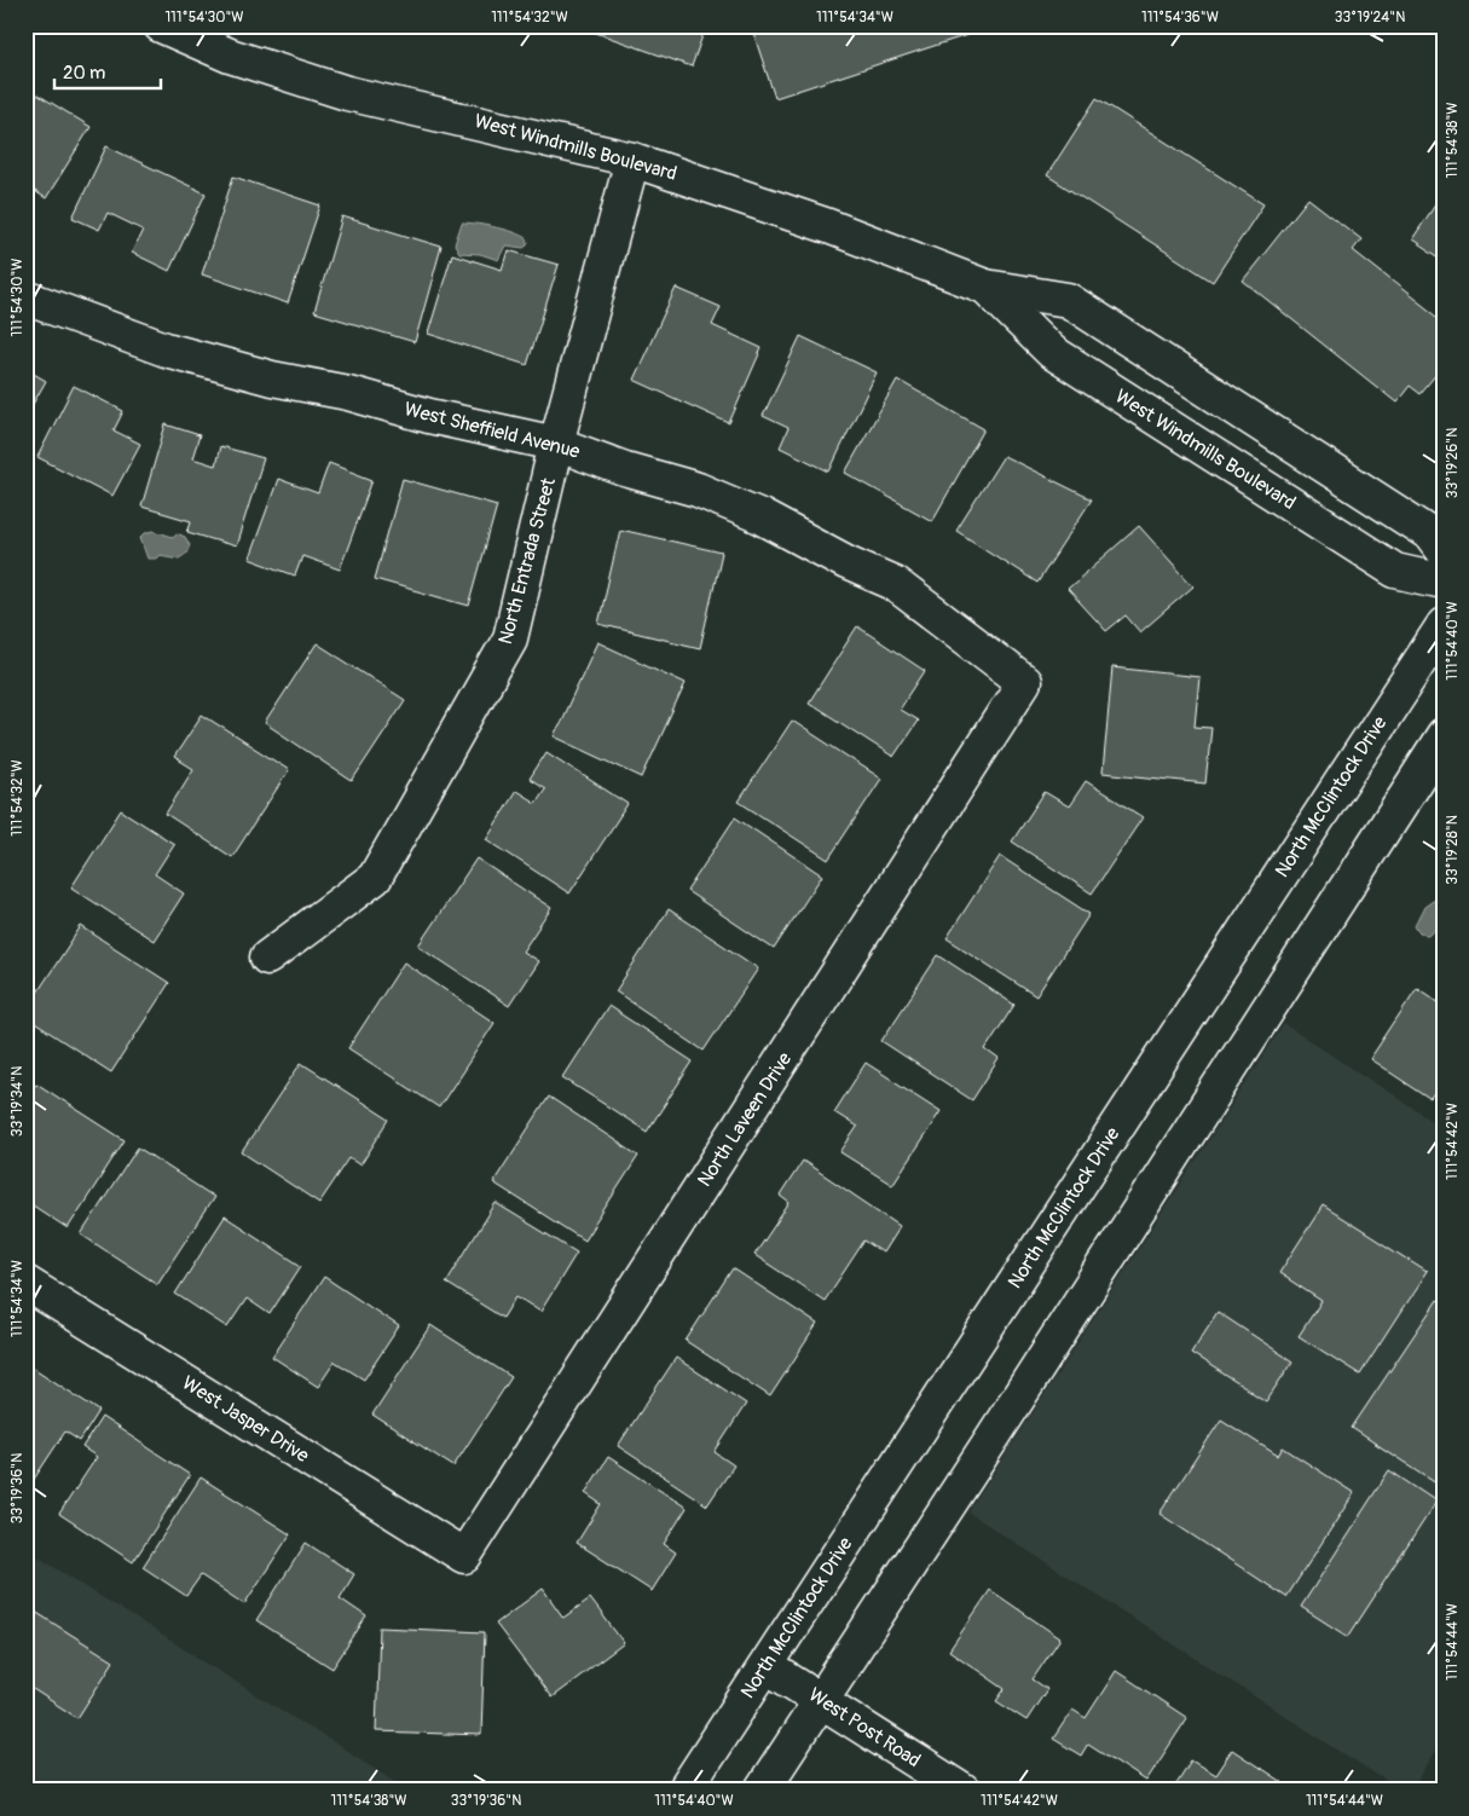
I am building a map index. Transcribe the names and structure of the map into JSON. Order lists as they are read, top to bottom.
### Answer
{
  "streets": {
    "street": [
      "West Windmills Boulevard",
      "West Sheffield Avenue",
      "North Entrada Street",
      "North McClintock Drive",
      "North Laveen Drive",
      "West Jasper Drive",
      "West Post Road"
    ]
  },
  "crossings": [
    ["West Windmills Boulevard", "North Entrada Street"],
    ["West Sheffield Avenue", "North Entrada Street"],
    ["West Sheffield Avenue", "North Laveen Drive"],
    ["North McClintock Drive", "West Post Road"],
    ["North Laveen Drive", "West Jasper Drive"]
  ],
  "scale_bar": "20 m",
  "coordinates": [
    "111°54'30\"W",
    "111°54'32\"W",
    "111°54'34\"W",
    "111°54'36\"W",
    "33°19'24\"N",
    "111°54'38\"W",
    "33°19'26\"N",
    "111°54'40\"W",
    "33°19'28\"N",
    "33°19'34\"N",
    "111°54'42\"W",
    "33°19'36\"N",
    "111°54'44\"W"
  ]
}
